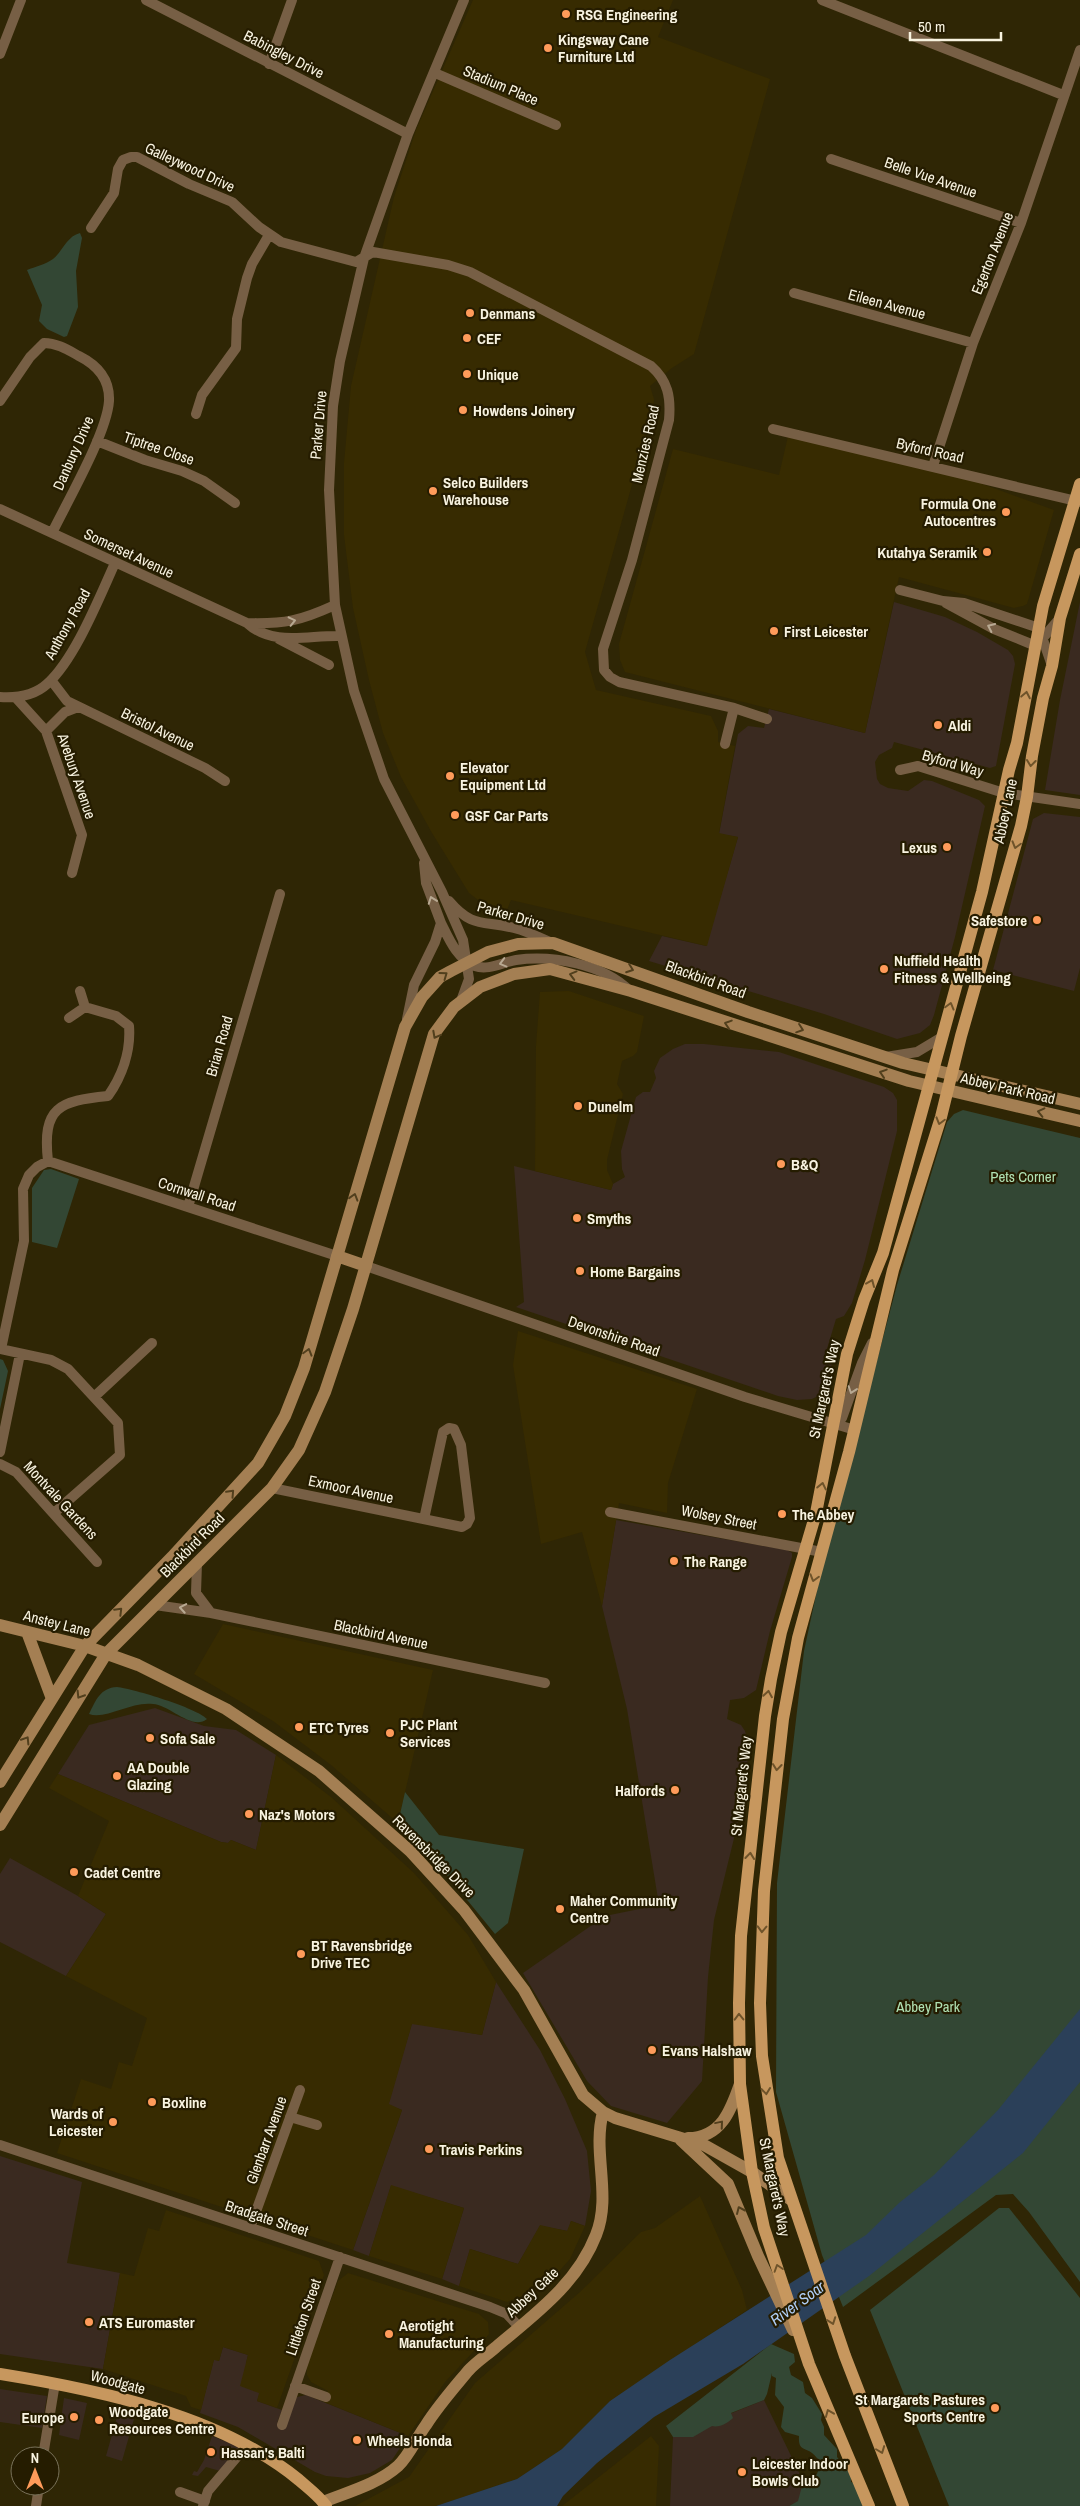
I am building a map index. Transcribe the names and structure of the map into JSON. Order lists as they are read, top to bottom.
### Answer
{
  "streets": {
    "main road": ["Abbey Lane", "St Margaret's Way", "Woodgate"],
    "street": [
      "Babingley Drive",
      "Stadium Place",
      "Galleywood Drive",
      "Belle Vue Avenue",
      "Egerton Avenue",
      "Eileen Avenue",
      "Parker Drive",
      "Menzies Road",
      "Tiptree Close",
      "Byford Road",
      "Danbury Drive",
      "Somerset Avenue",
      "Anthony Road",
      "Bristol Avenue",
      "Byford Way",
      "Avebury Avenue",
      "Blackbird Road",
      "Brian Road",
      "Abbey Park Road",
      "Cornwall Road",
      "Devonshire Road",
      "Exmoor Avenue",
      "Montvale Gardens",
      "Wolsey Street",
      "Anstey Lane",
      "Blackbird Avenue",
      "Ravensbridge Drive",
      "Glenbarr Avenue",
      "Bradgate Street",
      "Abbey Gate",
      "Littleton Street"
    ]
  },
  "crossings": [
    ["Babingley Drive", "Parker Drive"],
    ["Stadium Place", "Parker Drive"],
    ["Galleywood Drive", "Parker Drive"],
    ["Galleywood Drive", "Menzies Road"],
    ["Belle Vue Avenue", "Egerton Avenue"],
    ["Egerton Avenue", "Eileen Avenue"],
    ["Egerton Avenue", "Byford Road"],
    ["Parker Drive", "Menzies Road"],
    ["Parker Drive", "Somerset Avenue"],
    ["Parker Drive", "Blackbird Road"],
    ["Tiptree Close", "Danbury Drive"],
    ["Byford Road", "Abbey Lane"],
    ["Danbury Drive", "Somerset Avenue"],
    ["Somerset Avenue", "Anthony Road"],
    ["Anthony Road", "Bristol Avenue"],
    ["Anthony Road", "Avebury Avenue"],
    ["Byford Way", "Abbey Lane"],
    ["Abbey Lane", "Blackbird Road"],
    ["Abbey Lane", "Abbey Park Road"],
    ["Abbey Lane", "St Margaret's Way"],
    ["Blackbird Road", "Abbey Park Road"],
    ["Blackbird Road", "Cornwall Road"],
    ["Blackbird Road", "Devonshire Road"],
    ["Blackbird Road", "St Margaret's Way"],
    ["Blackbird Road", "Exmoor Avenue"],
    ["Blackbird Road", "Anstey Lane"],
    ["Blackbird Road", "Blackbird Avenue"],
    ["Blackbird Road", "Ravensbridge Drive"],
    ["Brian Road", "Cornwall Road"],
    ["Abbey Park Road", "St Margaret's Way"],
    ["Devonshire Road", "St Margaret's Way"],
    ["St Margaret's Way", "Wolsey Street"],
    ["St Margaret's Way", "Ravensbridge Drive"],
    ["Anstey Lane", "Ravensbridge Drive"],
    ["Ravensbridge Drive", "Abbey Gate"],
    ["Glenbarr Avenue", "Bradgate Street"],
    ["Bradgate Street", "Abbey Gate"],
    ["Bradgate Street", "Littleton Street"],
    ["Abbey Gate", "Woodgate"]
  ],
  "water": ["River Soar"],
  "parks": ["Pets Corner", "Abbey Park"],
  "places": [
    "RSG Engineering",
    "Kingsway Cane Furniture Ltd",
    "Denmans",
    "CEF",
    "Unique",
    "Howdens Joinery",
    "Selco Builders Warehouse",
    "Formula One Autocentres",
    "Kutahya Seramik",
    "First Leicester",
    "Aldi",
    "Elevator Equipment Ltd",
    "GSF Car Parts",
    "Lexus",
    "Safestore",
    "Nuffield Health Fitness & Wellbeing",
    "Dunelm",
    "B&Q",
    "Smyths",
    "Home Bargains",
    "The Abbey",
    "The Range",
    "ETC Tyres",
    "PJC Plant Services",
    "Sofa Sale",
    "AA Double Glazing",
    "Halfords",
    "Naz's Motors",
    "Cadet Centre",
    "Maher Community Centre",
    "BT Ravensbridge Drive TEC",
    "Evans Halshaw",
    "Boxline",
    "Wards of Leicester",
    "Travis Perkins",
    "ATS Euromaster",
    "Aerotight Manufacturing",
    "St Margarets Pastures Sports Centre",
    "Europe",
    "Woodgate Resources Centre",
    "Wheels Honda",
    "Hassan's Balti",
    "Leicester Indoor Bowls Club"
  ],
  "scale_bar": "50 m",
  "north": "top"
}
